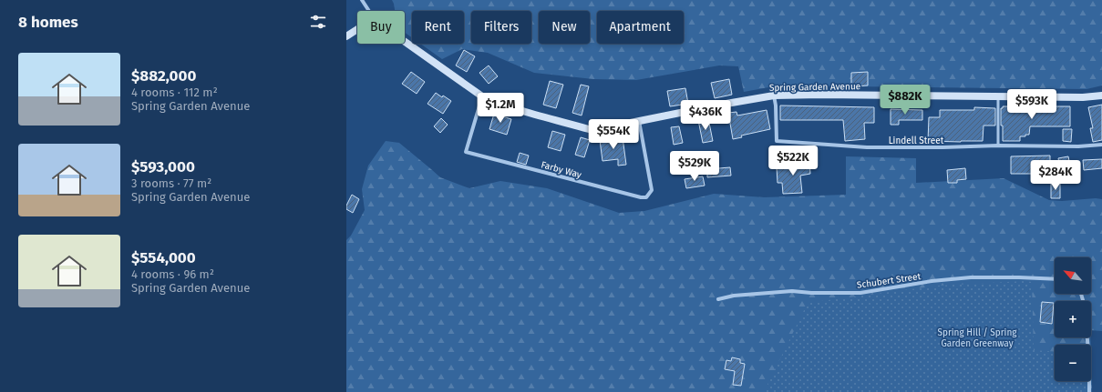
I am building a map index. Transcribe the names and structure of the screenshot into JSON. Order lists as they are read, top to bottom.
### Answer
{
  "streets": {
    "street": [
      "Spring Garden Avenue",
      "Lindell Street",
      "Farby Way",
      "Schubert Street"
    ]
  },
  "crossings": [
    ["Spring Garden Avenue", "Lindell Street"],
    ["Spring Garden Avenue", "Farby Way"]
  ],
  "parks": ["Spring Hill / Spring Garden Greenway"],
  "north": "top left",
  "page": {
    "heading": "8 homes",
    "chip": [
      "Buy",
      "Rent",
      "Filters",
      "New",
      "Apartment"
    ],
    "list": [
      {
        "name": "$882,000",
        "note": "4 rooms · 112 m² · Spring Garden Avenue"
      },
      {
        "name": "$593,000",
        "note": "3 rooms · 77 m² · Spring Garden Avenue"
      },
      {
        "name": "$554,000",
        "note": "4 rooms · 96 m² · Spring Garden Avenue"
      }
    ],
    "price": [
      "$882K",
      "$593K",
      "$1.2M",
      "$436K",
      "$554K",
      "$522K",
      "$529K",
      "$284K"
    ],
    "map_buttons": ["+", "−"]
  }
}
